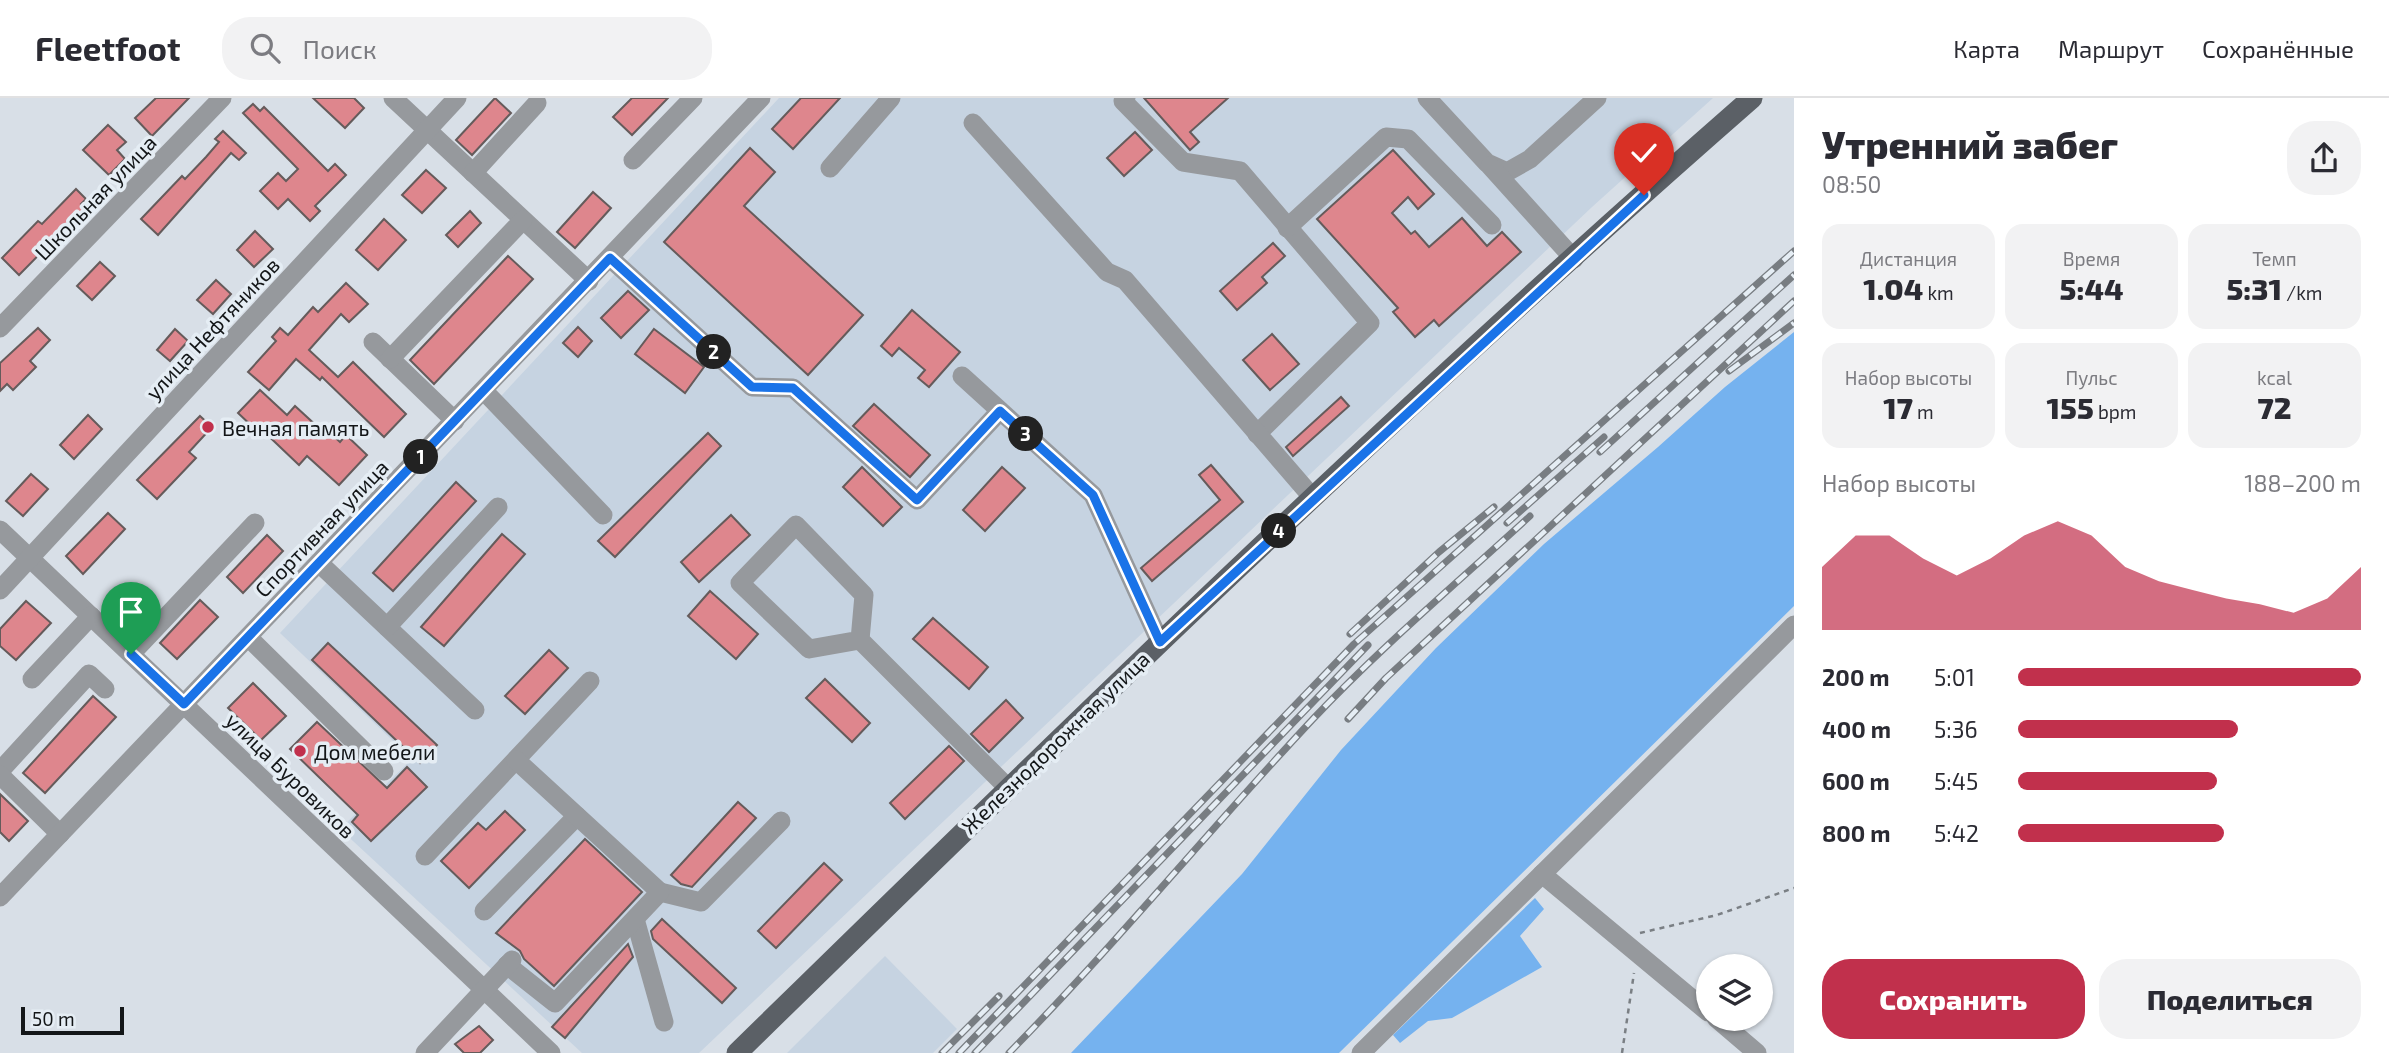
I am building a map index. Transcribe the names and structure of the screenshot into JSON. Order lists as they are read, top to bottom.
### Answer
{
  "streets": {
    "main road": ["Железнодорожная улица"],
    "street": [
      "Школьная улица",
      "улица Нефтяников",
      "Спортивная улица",
      "улица Буровиков"
    ]
  },
  "crossings": [
    ["улица Нефтяников", "улица Буровиков"],
    ["Спортивная улица", "улица Буровиков"]
  ],
  "places": ["Вечная память", "Дом мебели"],
  "scale_bar": "50 m",
  "page": {
    "header": "Fleetfoot",
    "search": "Поиск",
    "nav": ["Карта", "Маршрут", "Сохранённые"],
    "heading": ["Утренний забег", "08:50"],
    "stats": [
      ["Дистанция", "1.04 km"],
      ["Время", "5:44"],
      ["Темп", "5:31 /km"],
      ["Набор высоты", "17 m"],
      ["Пульс", "155 bpm"],
      ["kcal", "72"]
    ],
    "pins": [
      "2",
      "3",
      "1",
      "4"
    ],
    "chart": ["Набор высоты", "188–200 m"],
    "list": [
      {
        "name": "200 m",
        "note": "5:01"
      },
      {
        "name": "400 m",
        "note": "5:36"
      },
      {
        "name": "600 m",
        "note": "5:45"
      },
      {
        "name": "800 m",
        "note": "5:42"
      }
    ],
    "buttons": ["Сохранить", "Поделиться"],
    "scale": "50 m"
  }
}
